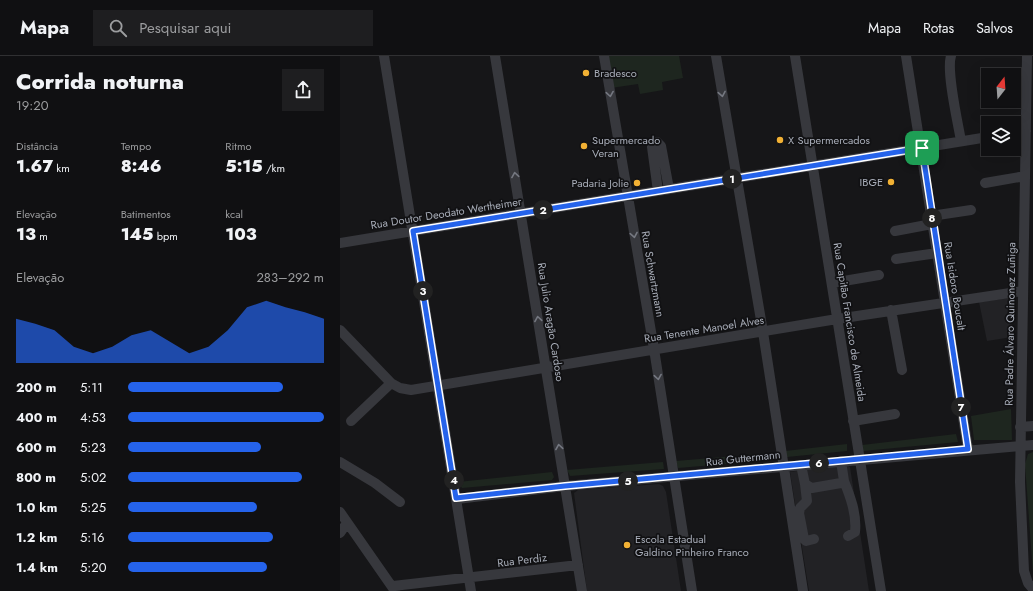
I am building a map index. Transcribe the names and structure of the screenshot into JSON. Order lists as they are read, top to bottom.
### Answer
{
  "streets": {
    "street": [
      "Rua Doutor Deodato Wertheimer",
      "Rua Schwartzmann",
      "Rua Isidoro Boucalt",
      "Rua Julio Aragão Cardoso",
      "Rua Capitão Francisco de Almeida",
      "Rua Padre Álvaro Quinonez Zuñiga",
      "Rua Tenente Manoel Alves",
      "Rua Guttermann",
      "Rua Perdiz"
    ]
  },
  "crossings": [
    ["Rua Doutor Deodato Wertheimer", "Rua Schwartzmann"],
    ["Rua Doutor Deodato Wertheimer", "Rua Isidoro Boucalt"],
    ["Rua Doutor Deodato Wertheimer", "Rua Julio Aragão Cardoso"],
    ["Rua Doutor Deodato Wertheimer", "Rua Capitão Francisco de Almeida"],
    ["Rua Schwartzmann", "Rua Tenente Manoel Alves"],
    ["Rua Schwartzmann", "Rua Guttermann"],
    ["Rua Isidoro Boucalt", "Rua Tenente Manoel Alves"],
    ["Rua Isidoro Boucalt", "Rua Guttermann"],
    ["Rua Julio Aragão Cardoso", "Rua Tenente Manoel Alves"],
    ["Rua Julio Aragão Cardoso", "Rua Guttermann"],
    ["Rua Julio Aragão Cardoso", "Rua Perdiz"],
    ["Rua Capitão Francisco de Almeida", "Rua Tenente Manoel Alves"],
    ["Rua Capitão Francisco de Almeida", "Rua Guttermann"],
    ["Rua Padre Álvaro Quinonez Zuñiga", "Rua Tenente Manoel Alves"],
    ["Rua Padre Álvaro Quinonez Zuñiga", "Rua Guttermann"]
  ],
  "one_way": ["Rua Schwartzmann", "Rua Julio Aragão Cardoso"],
  "places": [
    "Bradesco",
    "X Supermercados",
    "Supermercado Veran",
    "IBGE",
    "Padaria Jolie",
    "Escola Estadual Galdino Pinheiro Franco"
  ],
  "north": "top",
  "page": {
    "header": "Mapa",
    "search": "Pesquisar aqui",
    "nav": ["Mapa", "Rotas", "Salvos"],
    "heading": ["Corrida noturna", "19:20"],
    "stats": [
      ["Distância", "1.67 km"],
      ["Tempo", "8:46"],
      ["Ritmo", "5:15 /km"],
      ["Elevação", "13 m"],
      ["Batimentos", "145 bpm"],
      ["kcal", "103"]
    ],
    "pins": [
      "1",
      "2",
      "8",
      "3",
      "7",
      "6",
      "4",
      "5"
    ],
    "chart": ["Elevação", "283–292 m"],
    "list": [
      {
        "name": "200 m",
        "note": "5:11"
      },
      {
        "name": "400 m",
        "note": "4:53"
      },
      {
        "name": "600 m",
        "note": "5:23"
      },
      {
        "name": "800 m",
        "note": "5:02"
      },
      {
        "name": "1.0 km",
        "note": "5:25"
      },
      {
        "name": "1.2 km",
        "note": "5:16"
      },
      {
        "name": "1.4 km",
        "note": "5:20"
      }
    ]
  }
}
